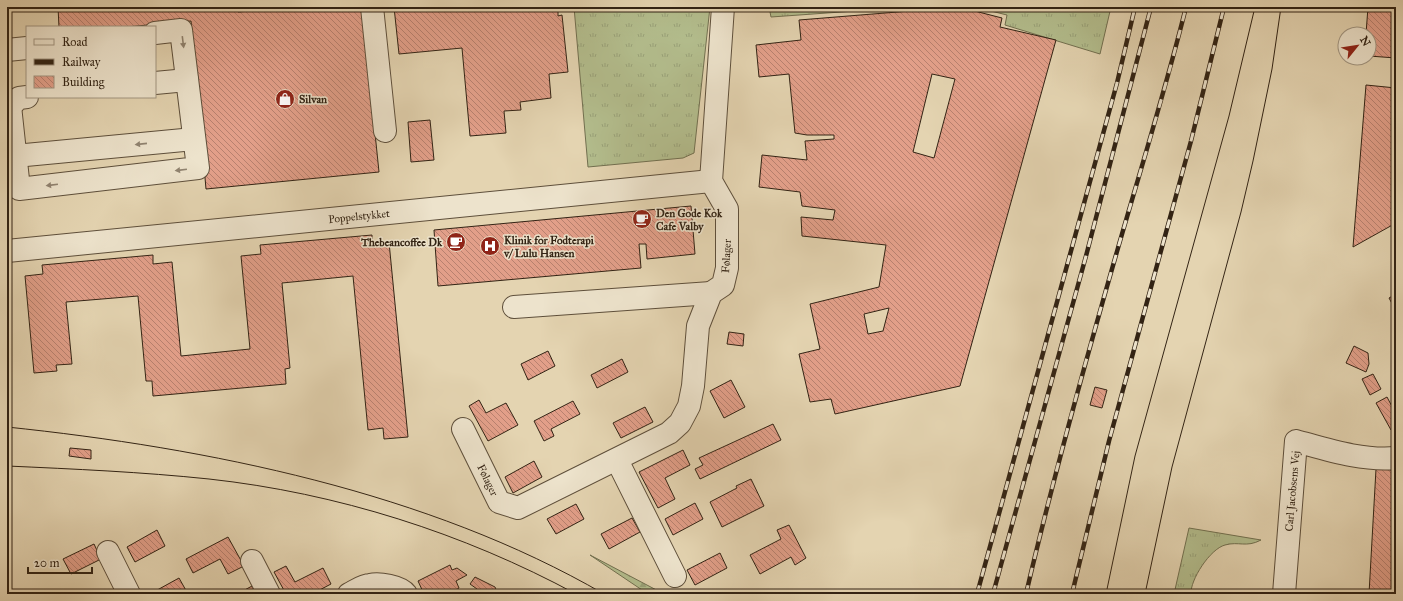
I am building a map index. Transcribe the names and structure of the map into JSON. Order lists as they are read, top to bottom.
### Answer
{
  "streets": {
    "street": ["Poppelstykket", "Følager", "Carl Jacobsens Vej"]
  },
  "crossings": [
    ["Poppelstykket", "Følager"]
  ],
  "places": {
    "shop": ["Silvan"],
    "cafe": ["Den Gode Kok Cafe Valby", "Thebeancoffee Dk"],
    "hospital": ["Klinik for Fodterapi v/ Lulu Hansen"]
  },
  "legend": ["Road", "Railway", "Building"],
  "scale_bar": "20 m",
  "north": "top right"
}
